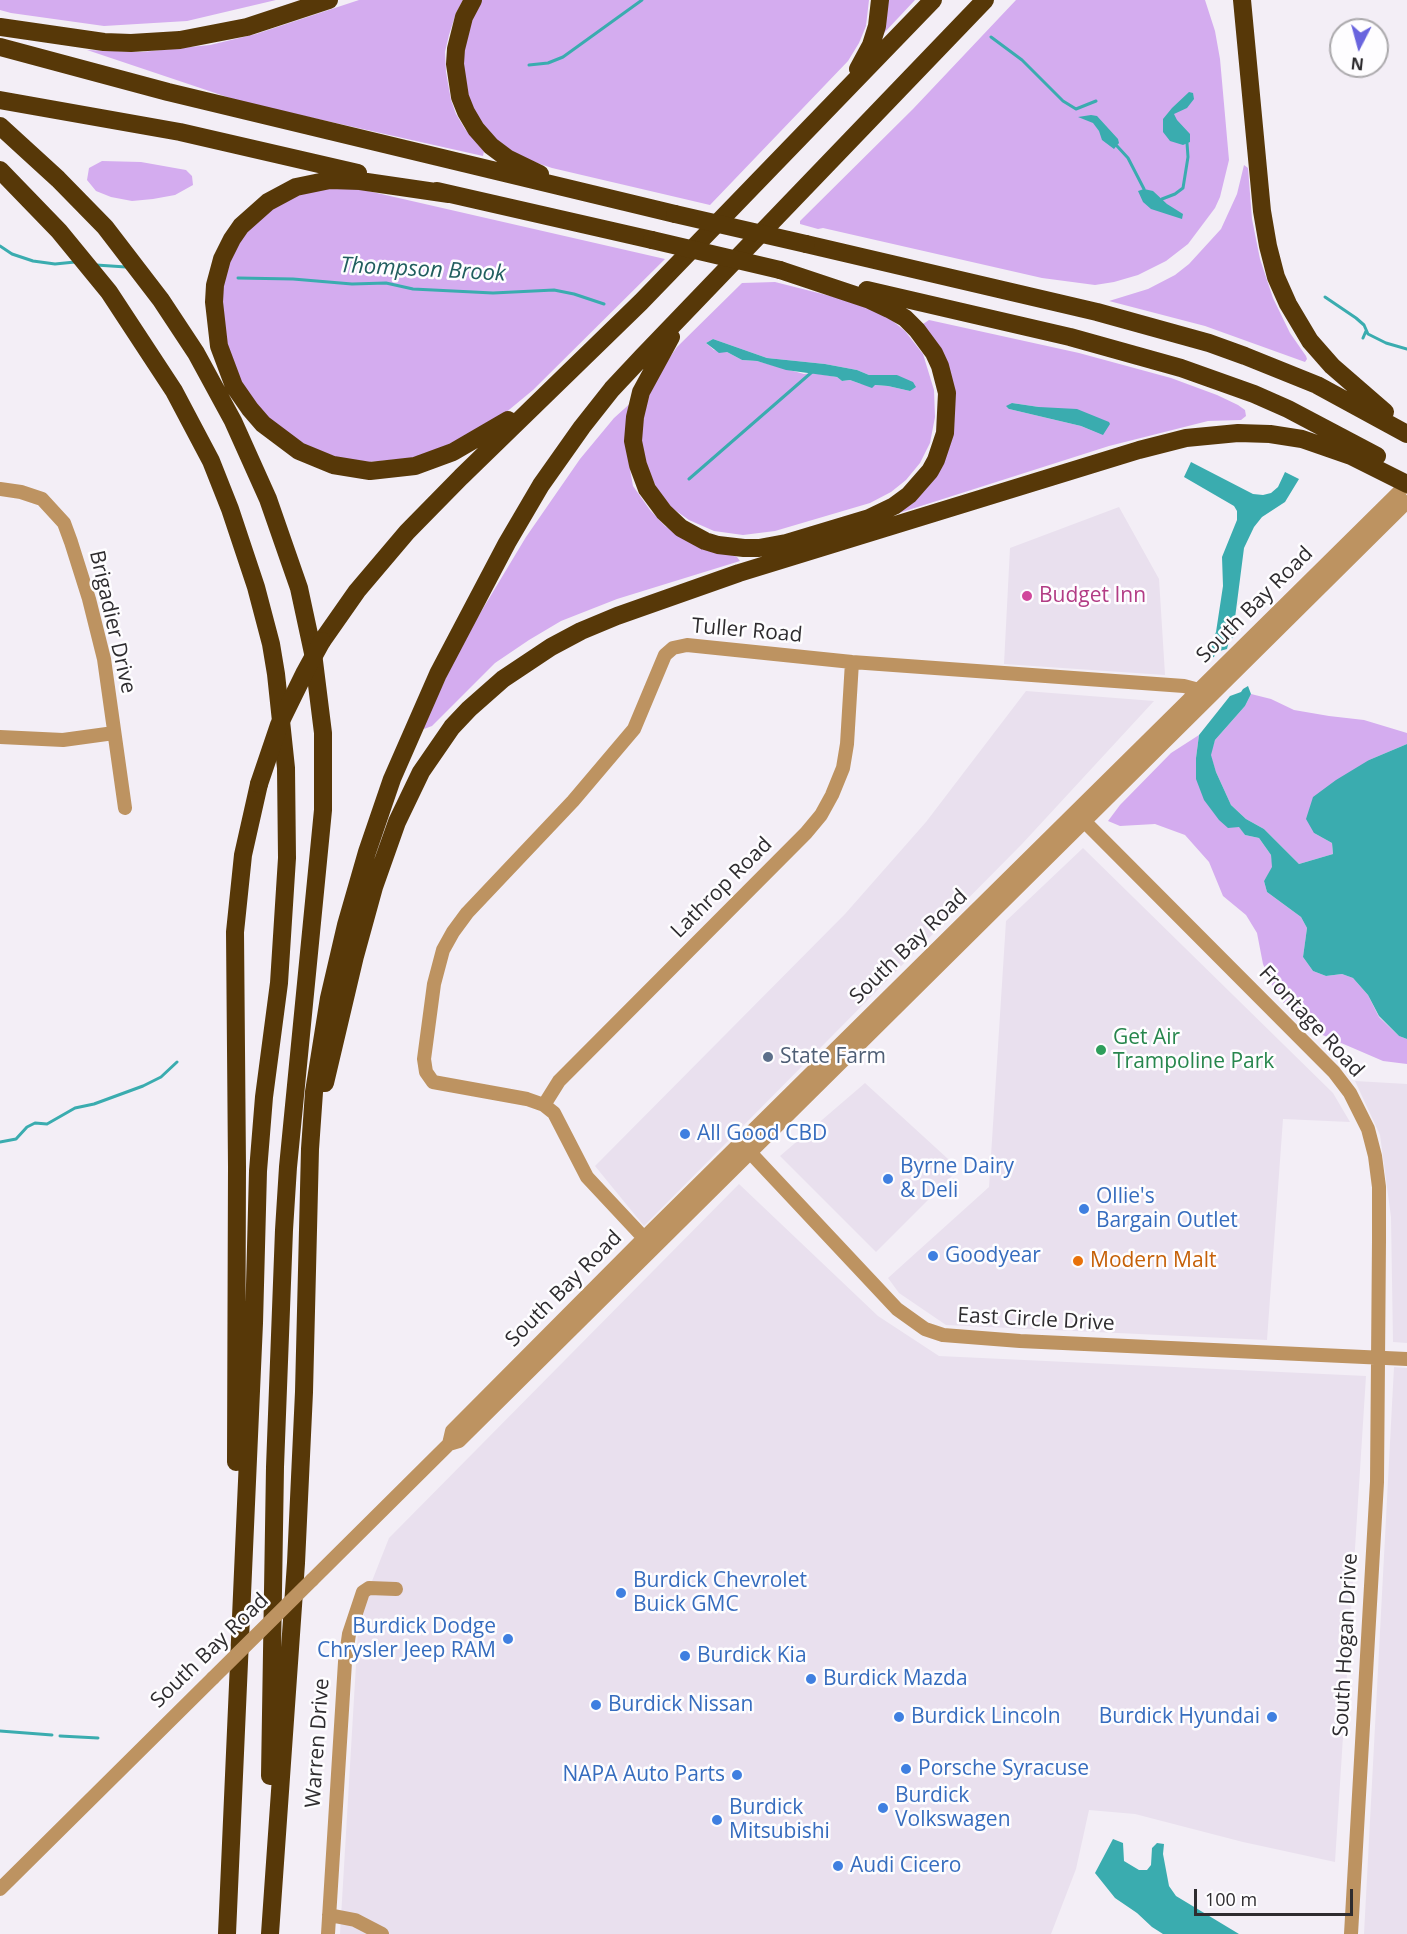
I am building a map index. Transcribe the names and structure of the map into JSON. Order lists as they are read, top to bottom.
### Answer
{
  "streets": {
    "street": [
      "South Bay Road",
      "Brigadier Drive",
      "Tuller Road",
      "Lathrop Road",
      "Frontage Road",
      "East Circle Drive",
      "South Hogan Drive",
      "Warren Drive"
    ]
  },
  "crossings": [
    ["South Bay Road", "Tuller Road"],
    ["South Bay Road", "Frontage Road"],
    ["South Bay Road", "East Circle Drive"],
    ["Tuller Road", "Lathrop Road"],
    ["Frontage Road", "East Circle Drive"],
    ["Frontage Road", "South Hogan Drive"],
    ["East Circle Drive", "South Hogan Drive"]
  ],
  "water": ["Thompson Brook"],
  "places": [
    "Budget Inn",
    "Get Air Trampoline Park",
    "State Farm",
    "All Good CBD",
    "Byrne Dairy & Deli",
    "Ollie's Bargain Outlet",
    "Goodyear",
    "Modern Malt",
    "Burdick Chevrolet Buick GMC",
    "Burdick Dodge Chrysler Jeep RAM",
    "Burdick Kia",
    "Burdick Mazda",
    "Burdick Nissan",
    "Burdick Lincoln",
    "Burdick Hyundai",
    "Porsche Syracuse",
    "NAPA Auto Parts",
    "Burdick Volkswagen",
    "Burdick Mitsubishi",
    "Audi Cicero"
  ],
  "scale_bar": "100 m",
  "north": "bottom"
}
